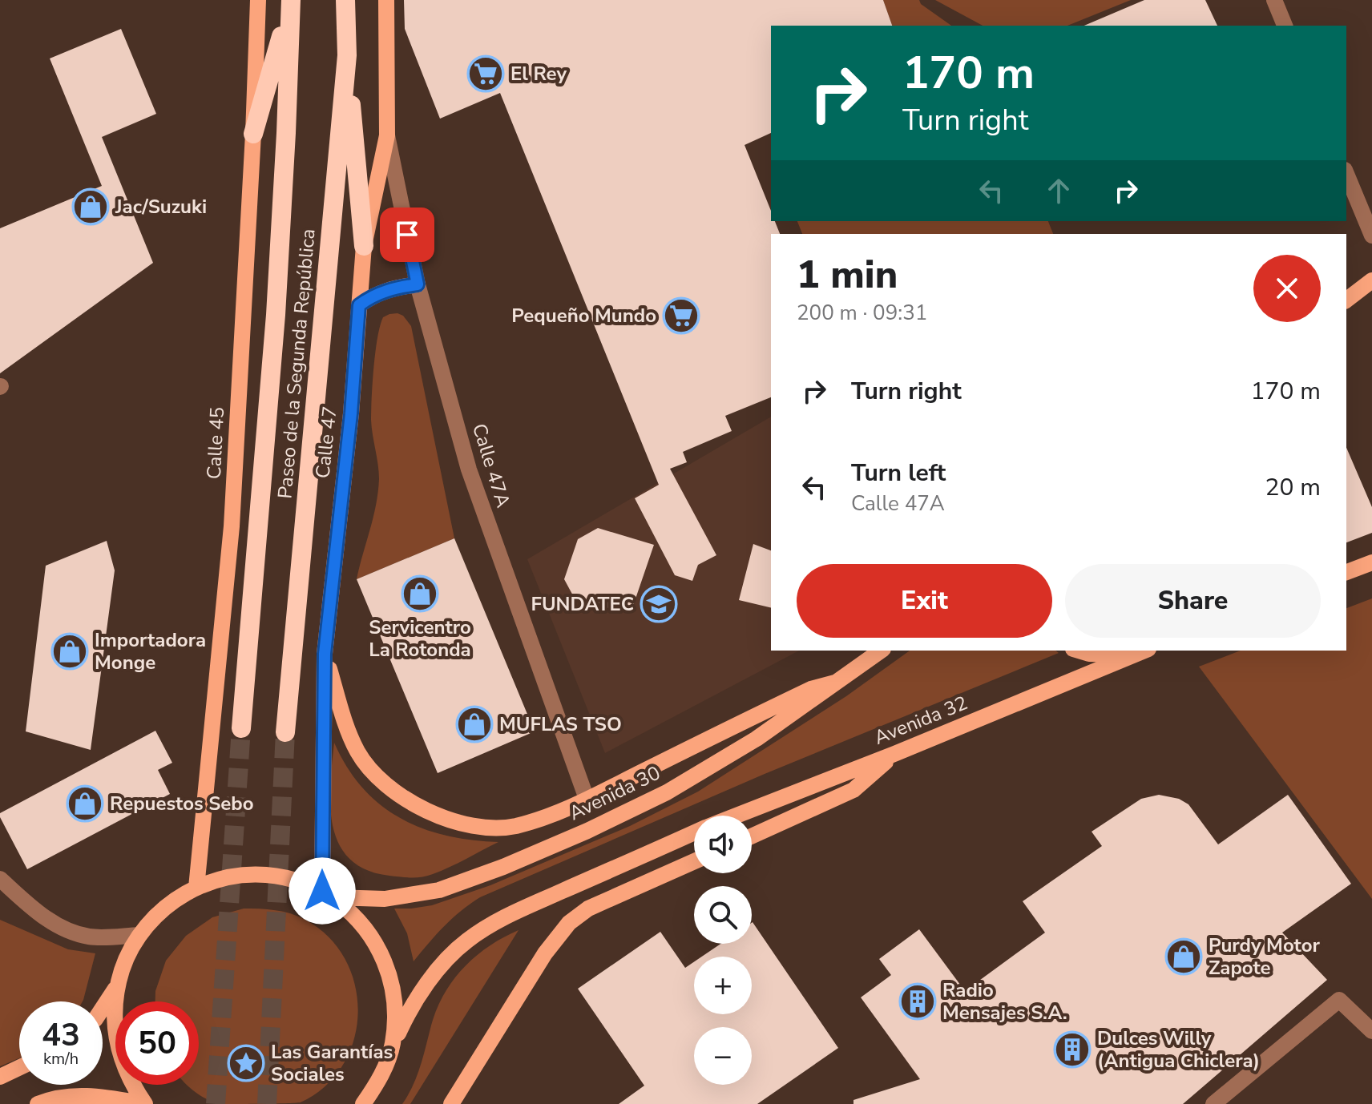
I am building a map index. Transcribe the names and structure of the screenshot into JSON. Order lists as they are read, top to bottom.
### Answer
{
  "streets": {
    "highway": ["Paseo de la Segunda República"],
    "main road": [
      "Calle 47",
      "Calle 45",
      "Avenida 32",
      "Avenida 30"
    ],
    "street": ["Calle 47A"]
  },
  "crossings": [
    ["Calle 47", "Calle 47A"],
    ["Calle 47", "Avenida 30"]
  ],
  "places": {
    "supermarket": ["El Rey", "Pequeño Mundo"],
    "shop": [
      "Jac/Suzuki",
      "Servicentro La Rotonda",
      "Importadora Monge",
      "MUFLAS TSO",
      "Repuestos Sebo",
      "Purdy Motor Zapote"
    ],
    "school or university": ["FUNDATEC"],
    "building": ["Radio Mensajes S.A.", "Dulces Willy (Antigua Chiclera)"],
    "place": ["Las Garantías Sociales"]
  },
  "page": {
    "turn": ["170 m", "Turn right"],
    "heading": ["1 min", "200 m · 09:31"],
    "list": [
      {
        "name": "Turn right",
        "value": "170 m"
      },
      {
        "name": "Turn left",
        "note": "Calle 47A",
        "value": "20 m"
      }
    ],
    "buttons": ["Exit", "Share"],
    "map_buttons": ["+", "−"],
    "speed": "43 km/h",
    "limit": "50"
  }
}
